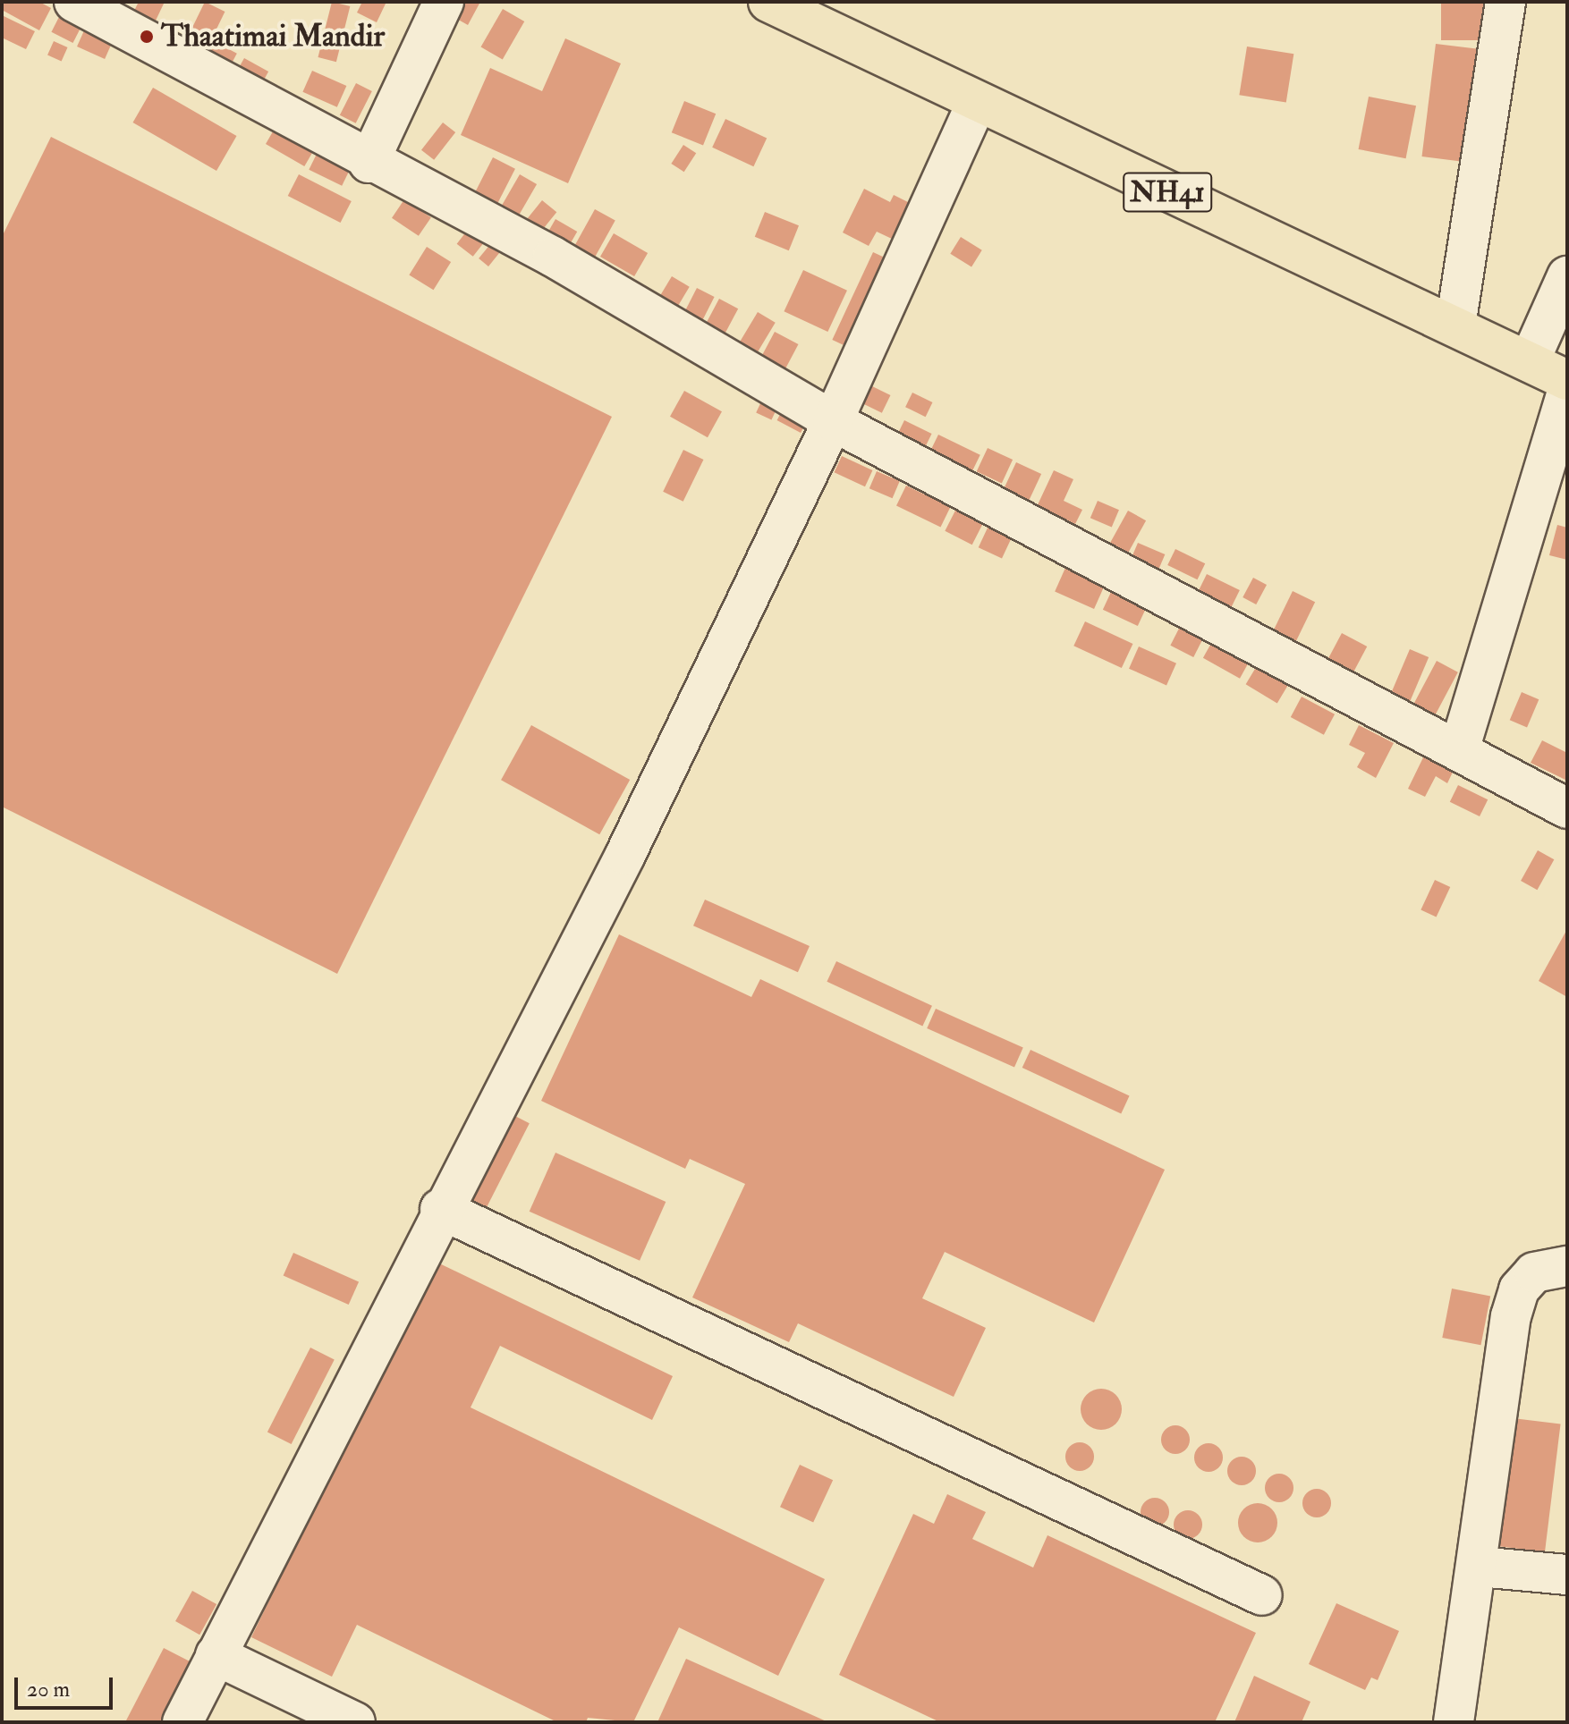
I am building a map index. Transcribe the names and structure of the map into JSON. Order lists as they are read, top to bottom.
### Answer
{
  "streets": {
    "highway": ["NH41"]
  },
  "places": ["Thaatimai Mandir"],
  "scale_bar": "20 m"
}
